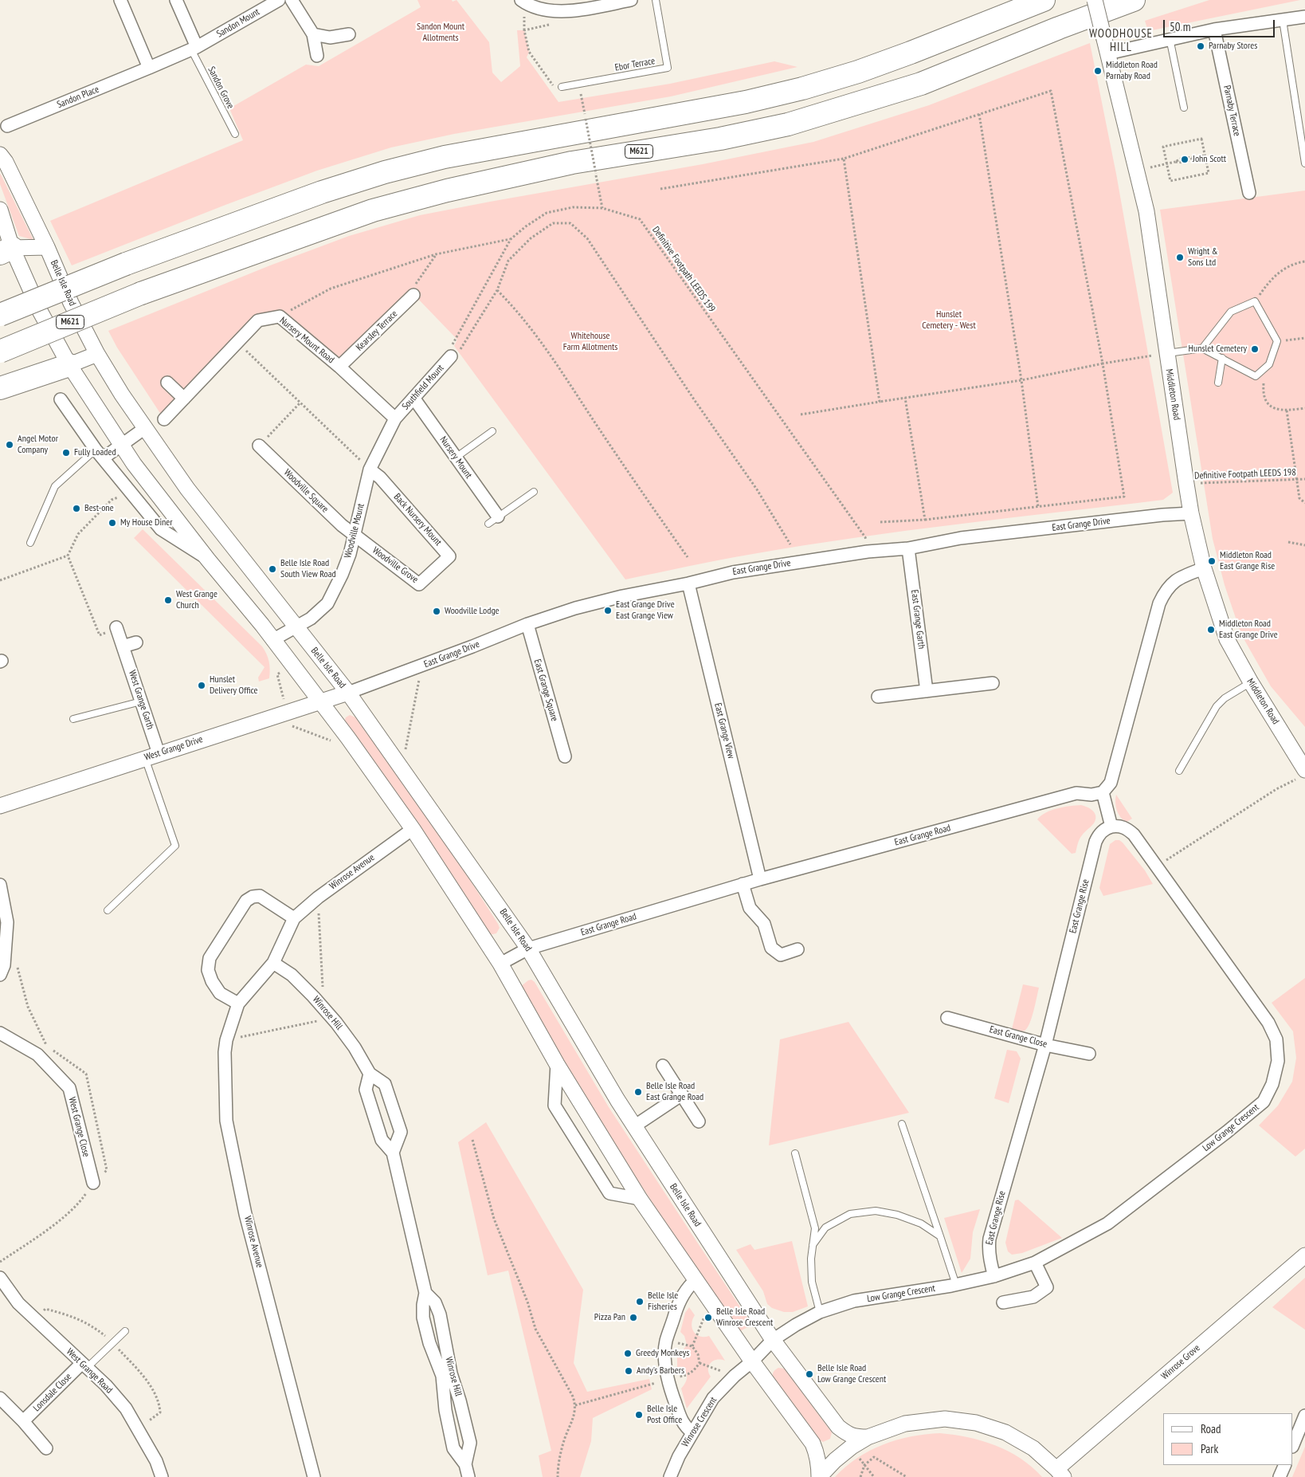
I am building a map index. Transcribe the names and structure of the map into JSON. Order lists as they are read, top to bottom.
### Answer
{
  "streets": {
    "highway": ["M621"],
    "street": [
      "Sandon Mount",
      "Sandon Place",
      "Parnaby Terrace",
      "Belle Isle Road",
      "Kearsley Terrace",
      "Nursery Mount Road",
      "Southfield Mount",
      "Middleton Road",
      "Nursery Mount",
      "Woodville Square",
      "Back Nursery Mount",
      "East Grange Drive",
      "Woodville Mount",
      "Woodville Grove",
      "East Grange Garth",
      "East Grange Square",
      "West Grange Garth",
      "East Grange View",
      "West Grange Drive",
      "East Grange Road",
      "Winrose Avenue",
      "East Grange Rise",
      "Winrose Hill",
      "East Grange Close",
      "West Grange Close",
      "Low Grange Crescent",
      "Winrose Grove",
      "West Grange Road",
      "Lonsdale Close",
      "Winrose Crescent"
    ],
    "lane": ["Ebor Terrace", "Sandon Grove"],
    "path": ["Definitive Footpath LEEDS 199", "Definitive Footpath LEEDS 198"]
  },
  "crossings": [
    ["Sandon Mount", "Sandon Grove"],
    ["Sandon Mount", "Sandon Place"],
    ["Definitive Footpath LEEDS 199", "Southfield Mount"],
    ["Definitive Footpath LEEDS 199", "East Grange Drive"],
    ["Belle Isle Road", "East Grange Drive"],
    ["Belle Isle Road", "Woodville Mount"],
    ["Belle Isle Road", "West Grange Drive"],
    ["Belle Isle Road", "East Grange Road"],
    ["Belle Isle Road", "Low Grange Crescent"],
    ["Belle Isle Road", "Winrose Crescent"],
    ["Kearsley Terrace", "Nursery Mount Road"],
    ["Nursery Mount Road", "Southfield Mount"],
    ["Nursery Mount Road", "Woodville Mount"],
    ["Southfield Mount", "Nursery Mount"],
    ["Southfield Mount", "Woodville Mount"],
    ["Middleton Road", "Definitive Footpath LEEDS 198"],
    ["Middleton Road", "East Grange Drive"],
    ["Woodville Square", "Woodville Mount"],
    ["Woodville Square", "Woodville Grove"],
    ["Back Nursery Mount", "Woodville Mount"],
    ["Back Nursery Mount", "Woodville Grove"],
    ["East Grange Drive", "East Grange Garth"],
    ["East Grange Drive", "East Grange Square"],
    ["East Grange Drive", "East Grange View"],
    ["East Grange Drive", "West Grange Drive"],
    ["Woodville Mount", "Woodville Grove"],
    ["West Grange Garth", "West Grange Drive"],
    ["East Grange View", "East Grange Road"],
    ["Winrose Avenue", "Winrose Hill"],
    ["East Grange Rise", "East Grange Close"],
    ["East Grange Rise", "Low Grange Crescent"],
    ["Low Grange Crescent", "Winrose Crescent"],
    ["West Grange Road", "Lonsdale Close"]
  ],
  "districts": ["WOODHOUSE HILL"],
  "parks": ["Sandon Mount Allotments", "Hunslet Cemetery - West", "Whitehouse Farm Allotments"],
  "places": [
    "Parnaby Stores",
    "Middleton Road Parnaby Road",
    "John Scott",
    "Wright & Sons Ltd",
    "Hunslet Cemetery",
    "Angel Motor Company",
    "Fully Loaded",
    "Best-one",
    "My House Diner",
    "Middleton Road East Grange Rise",
    "Belle Isle Road South View Road",
    "West Grange Church",
    "East Grange Drive East Grange View",
    "Woodville Lodge",
    "Middleton Road East Grange Drive",
    "Hunslet Delivery Office",
    "Belle Isle Road East Grange Road",
    "Belle Isle Fisheries",
    "Pizza Pan",
    "Belle Isle Road Winrose Crescent",
    "Greedy Monkeys",
    "Andy's Barbers",
    "Belle Isle Road Low Grange Crescent",
    "Belle Isle Post Office"
  ],
  "legend": ["Road", "Park"],
  "scale_bar": "50 m"
}
